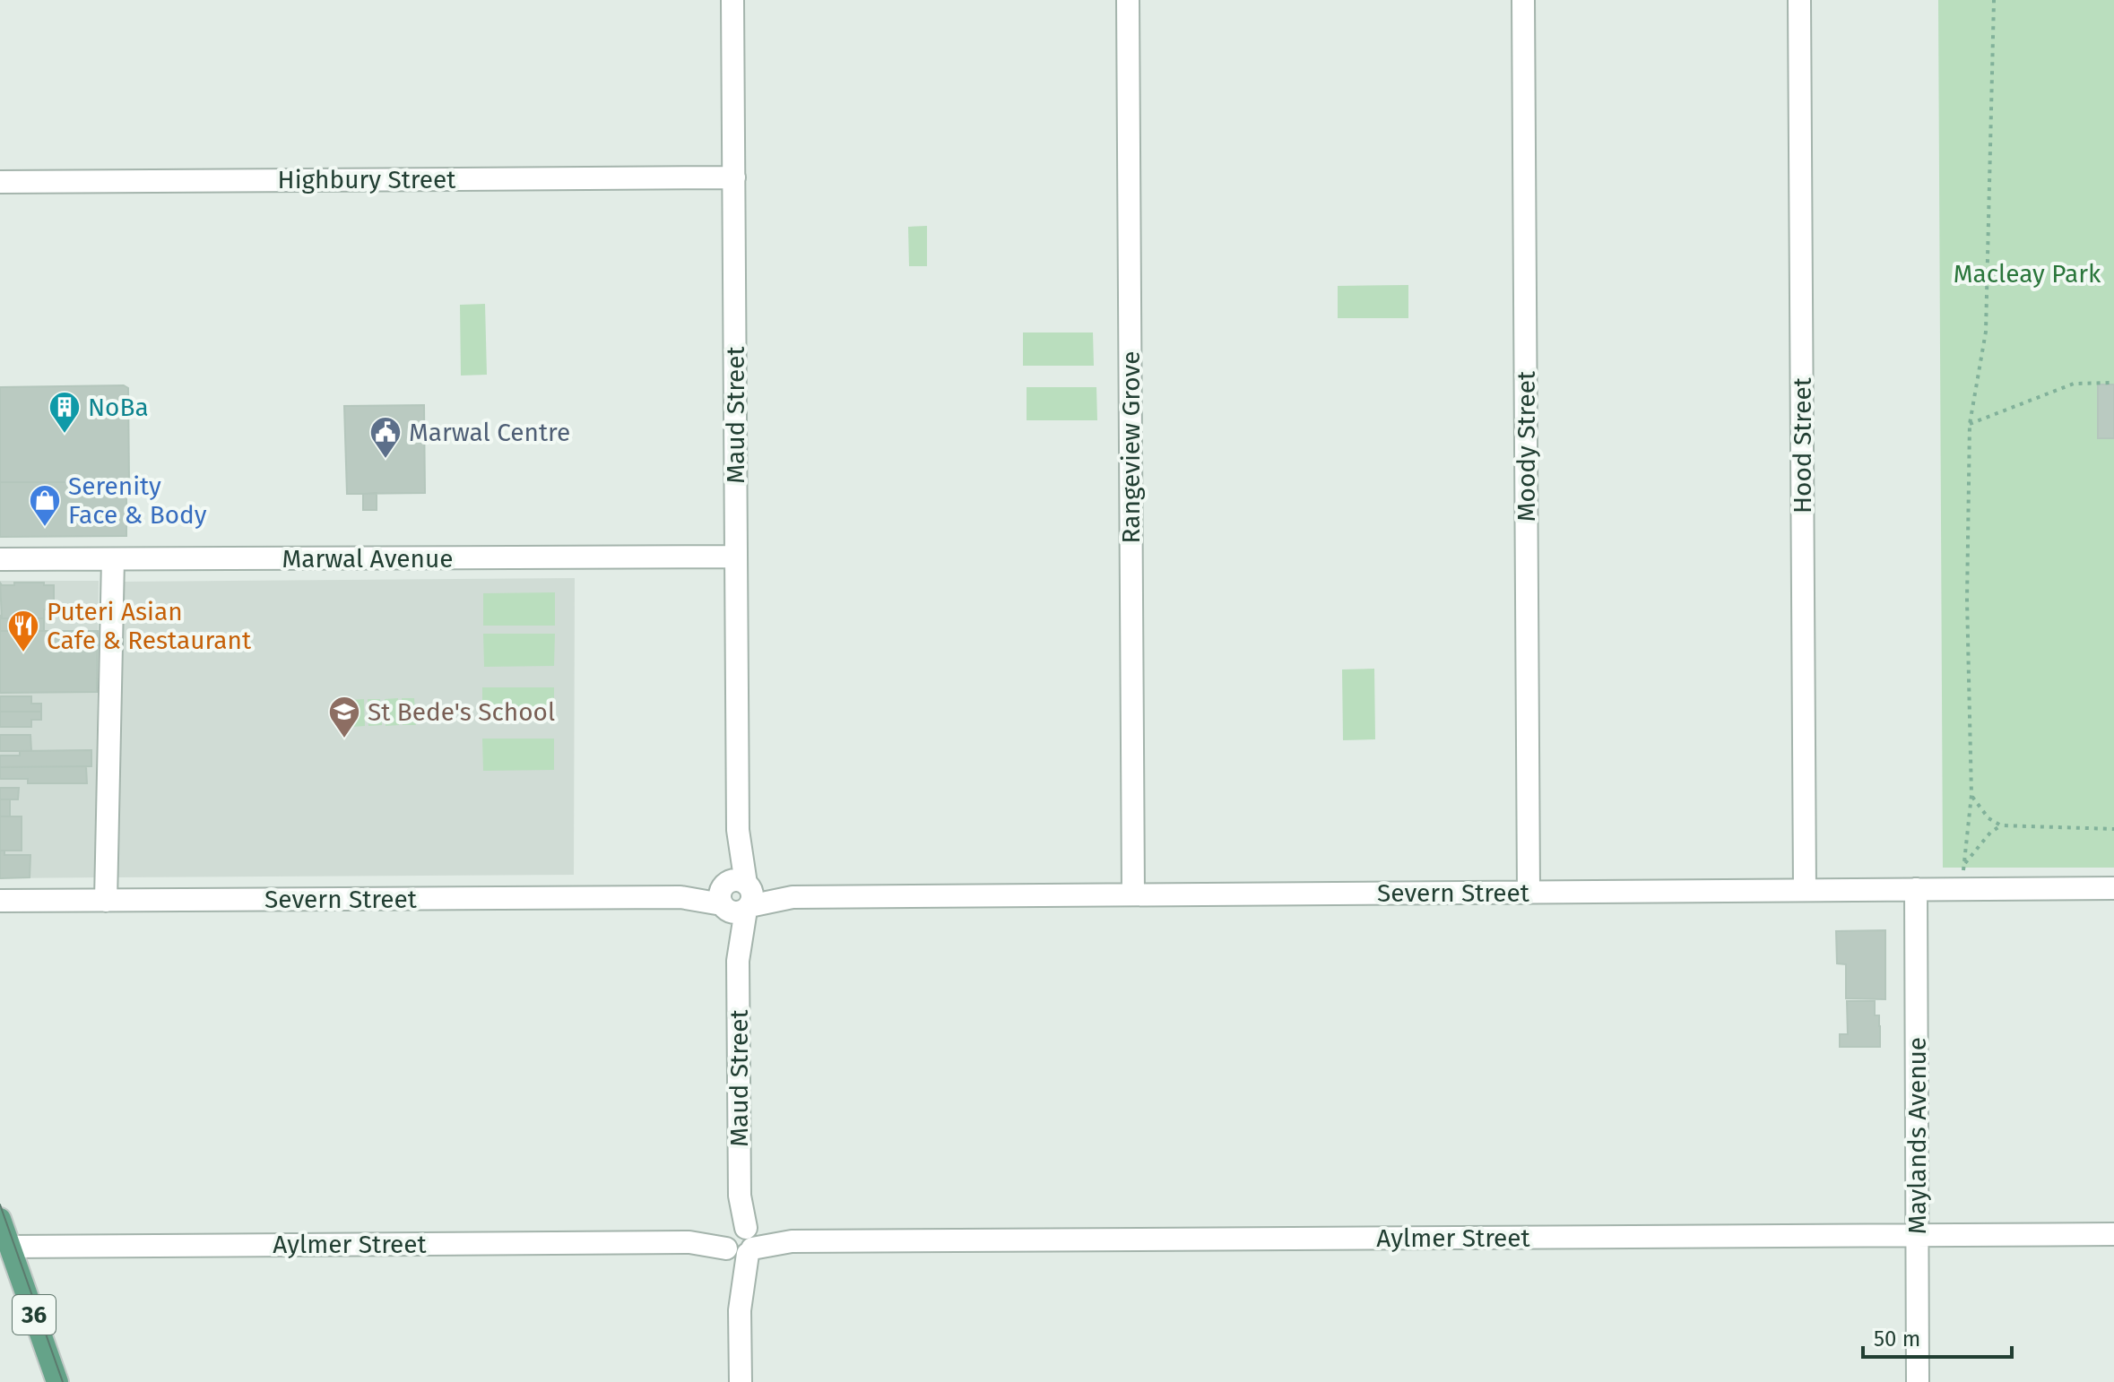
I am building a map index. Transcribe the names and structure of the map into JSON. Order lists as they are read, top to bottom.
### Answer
{
  "streets": {
    "main road": ["36"],
    "street": [
      "Highbury Street",
      "Maud Street",
      "Hood Street",
      "Moody Street",
      "Rangeview Grove",
      "Marwal Avenue",
      "Severn Street",
      "Maylands Avenue",
      "Aylmer Street"
    ]
  },
  "crossings": [
    ["Highbury Street", "Maud Street"],
    ["Maud Street", "Marwal Avenue"],
    ["Maud Street", "Severn Street"],
    ["Maud Street", "Aylmer Street"],
    ["Hood Street", "Severn Street"],
    ["Moody Street", "Severn Street"],
    ["Rangeview Grove", "Severn Street"],
    ["Severn Street", "Maylands Avenue"],
    ["Maylands Avenue", "Aylmer Street"],
    ["Aylmer Street", "36"]
  ],
  "parks": ["Macleay Park"],
  "places": {
    "building": ["NoBa"],
    "public building": ["Marwal Centre"],
    "shop": ["Serenity Face & Body"],
    "restaurant": ["Puteri Asian Cafe & Restaurant"],
    "school or university": ["St Bede's School"]
  },
  "scale_bar": "50 m"
}
